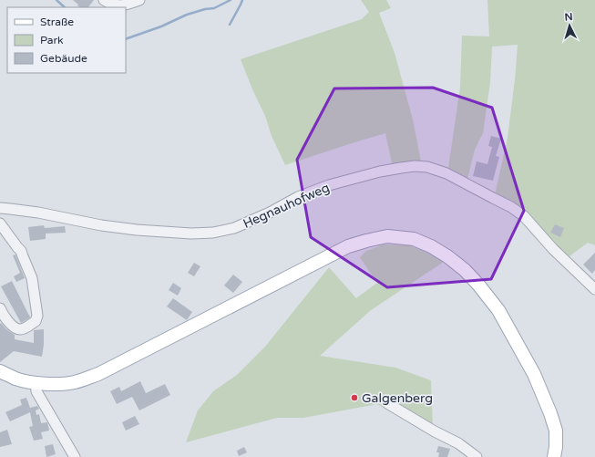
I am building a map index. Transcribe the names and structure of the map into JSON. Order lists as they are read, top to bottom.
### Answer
{
  "streets": {
    "street": ["Hegnauhofweg"]
  },
  "places": ["Galgenberg"],
  "legend": ["Straße", "Park", "Gebäude"],
  "north": "top"
}
